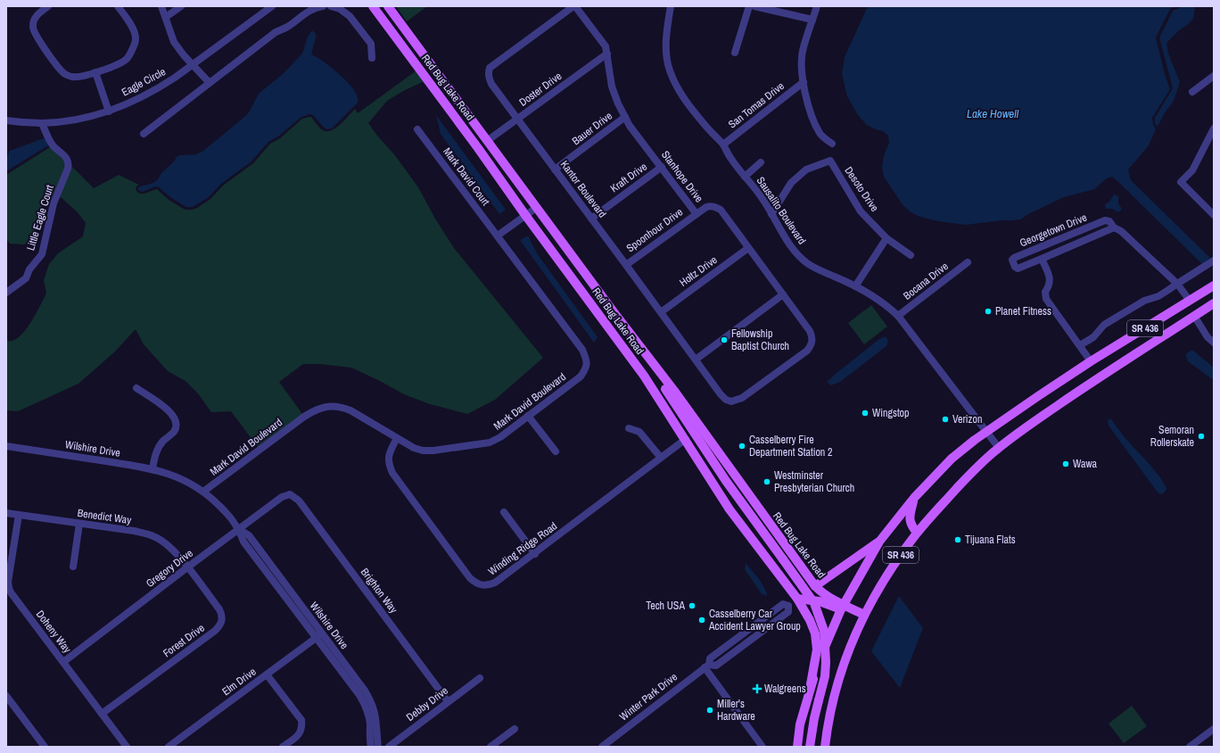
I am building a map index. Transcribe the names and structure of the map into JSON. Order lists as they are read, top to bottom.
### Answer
{
  "streets": {
    "main road": ["Red Bug Lake Road", "SR 436", "Winter Park Drive"],
    "street": [
      "Eagle Circle",
      "Doster Drive",
      "San Tomas Drive",
      "Bauer Drive",
      "Mark David Court",
      "Stanhope Drive",
      "Kraft Drive",
      "Kantor Boulevard",
      "Desoto Drive",
      "Sausalito Boulevard",
      "Little Eagle Court",
      "Spoonhour Drive",
      "Georgetown Drive",
      "Holtz Drive",
      "Bocana Drive",
      "Mark David Boulevard",
      "Wilshire Drive",
      "Benedict Way",
      "Winding Ridge Road",
      "Gregory Drive",
      "Brighton Way",
      "Doheny Way",
      "Forest Drive",
      "Elm Drive",
      "Debby Drive"
    ]
  },
  "crossings": [
    ["Eagle Circle", "Little Eagle Court"],
    ["Red Bug Lake Road", "Doster Drive"],
    ["Red Bug Lake Road", "SR 436"],
    ["Red Bug Lake Road", "Winding Ridge Road"],
    ["Red Bug Lake Road", "Winter Park Drive"],
    ["Doster Drive", "Stanhope Drive"],
    ["Doster Drive", "Kantor Boulevard"],
    ["San Tomas Drive", "Sausalito Boulevard"],
    ["Bauer Drive", "Stanhope Drive"],
    ["Bauer Drive", "Kantor Boulevard"],
    ["Mark David Court", "Mark David Boulevard"],
    ["Stanhope Drive", "Kraft Drive"],
    ["Stanhope Drive", "Kantor Boulevard"],
    ["Stanhope Drive", "Spoonhour Drive"],
    ["Stanhope Drive", "Holtz Drive"],
    ["Kraft Drive", "Kantor Boulevard"],
    ["Kantor Boulevard", "Spoonhour Drive"],
    ["Kantor Boulevard", "Holtz Drive"],
    ["Desoto Drive", "Sausalito Boulevard"],
    ["Sausalito Boulevard", "Bocana Drive"],
    ["Sausalito Boulevard", "SR 436"],
    ["Georgetown Drive", "SR 436"],
    ["SR 436", "Winter Park Drive"],
    ["Mark David Boulevard", "Wilshire Drive"],
    ["Mark David Boulevard", "Winding Ridge Road"],
    ["Wilshire Drive", "Gregory Drive"],
    ["Wilshire Drive", "Elm Drive"],
    ["Benedict Way", "Gregory Drive"],
    ["Benedict Way", "Doheny Way"],
    ["Benedict Way", "Forest Drive"],
    ["Gregory Drive", "Brighton Way"],
    ["Gregory Drive", "Doheny Way"],
    ["Gregory Drive", "Forest Drive"],
    ["Brighton Way", "Debby Drive"],
    ["Doheny Way", "Forest Drive"]
  ],
  "water": ["Lake Howell"],
  "places": {
    "other": [
      "Planet Fitness",
      "Fellowship Baptist Church",
      "Wingstop",
      "Verizon",
      "Semoran Rollerskate",
      "Casselberry Fire Department Station 2",
      "Wawa",
      "Westminster Presbyterian Church",
      "Tijuana Flats",
      "Tech USA",
      "Casselberry Car Accident Lawyer Group",
      "Miller's Hardware"
    ],
    "health": ["Walgreens"]
  }
}
